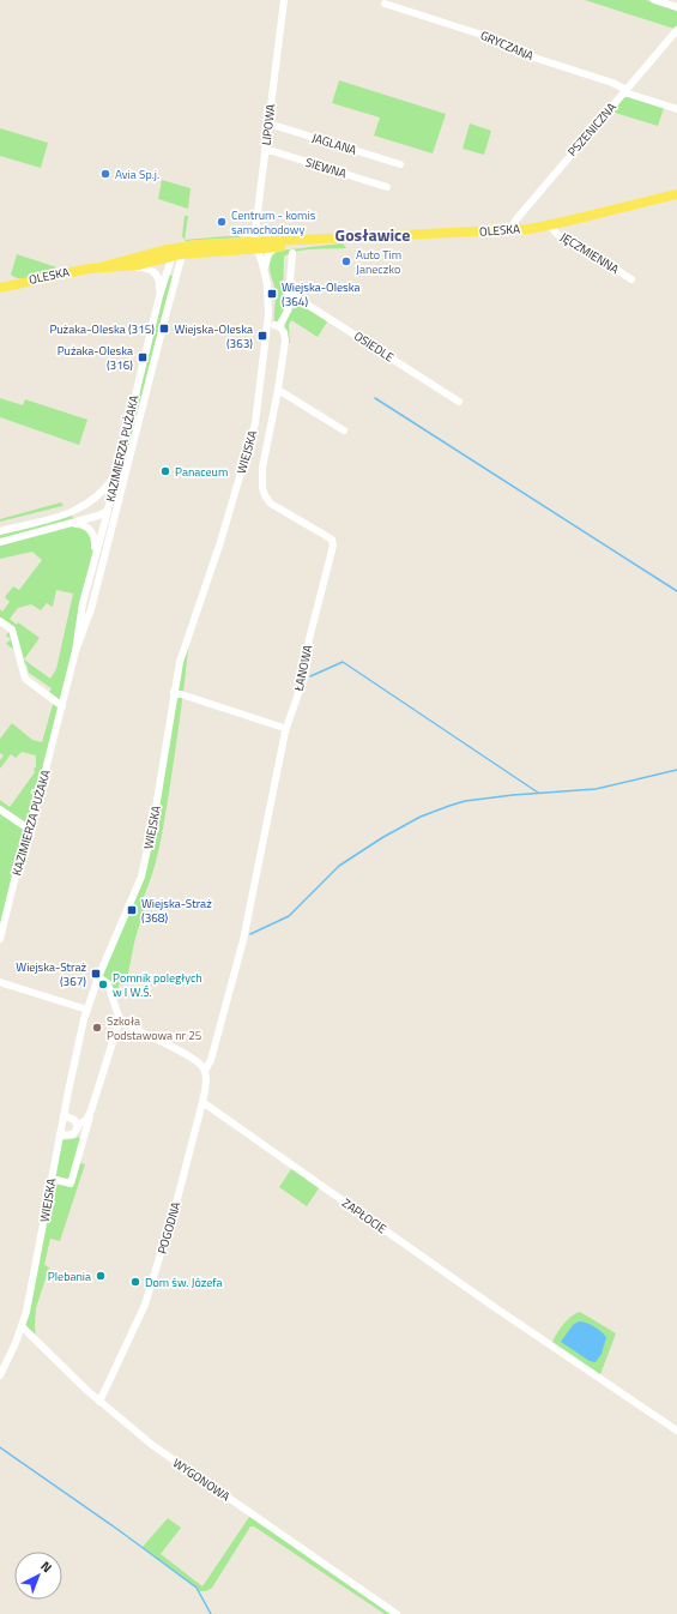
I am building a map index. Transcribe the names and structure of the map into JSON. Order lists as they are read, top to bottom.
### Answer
{
  "streets": {
    "main road": ["OLESKA"],
    "street": [
      "GRYCZANA",
      "LIPOWA",
      "PSZENICZNA",
      "JAGLANA",
      "SIEWNA",
      "JĘCZMIENNA",
      "OSIEDLE",
      "KAZIMIERZA PUŻAKA",
      "WIEJSKA",
      "ŁANOWA",
      "ZAPŁOCIE",
      "POGODNA",
      "WYGONOWA"
    ]
  },
  "crossings": [
    ["GRYCZANA", "PSZENICZNA"],
    ["LIPOWA", "JAGLANA"],
    ["LIPOWA", "SIEWNA"],
    ["LIPOWA", "OLESKA"],
    ["LIPOWA", "WIEJSKA"],
    ["PSZENICZNA", "OLESKA"],
    ["OLESKA", "JĘCZMIENNA"],
    ["OLESKA", "KAZIMIERZA PUŻAKA"],
    ["OLESKA", "WIEJSKA"],
    ["WIEJSKA", "WYGONOWA"],
    ["ZAPŁOCIE", "POGODNA"],
    ["POGODNA", "WYGONOWA"]
  ],
  "districts": ["Gosławice"],
  "places": {
    "other": [
      "Avia Sp.j.",
      "Centrum - komis samochodowy",
      "Auto Tim Janeczko",
      "Panaceum",
      "Pomnik poległych w I W.Ś.",
      "Szkoła Podstawowa nr 25",
      "Plebania",
      "Dom św. Józefa"
    ],
    "transit": [
      "Wiejska-Oleska (364)",
      "Pużaka-Oleska (315)",
      "Wiejska-Oleska (363)",
      "Pużaka-Oleska (316)",
      "Wiejska-Straż (368)",
      "Wiejska-Straż (367)"
    ]
  },
  "north": "top right"
}
